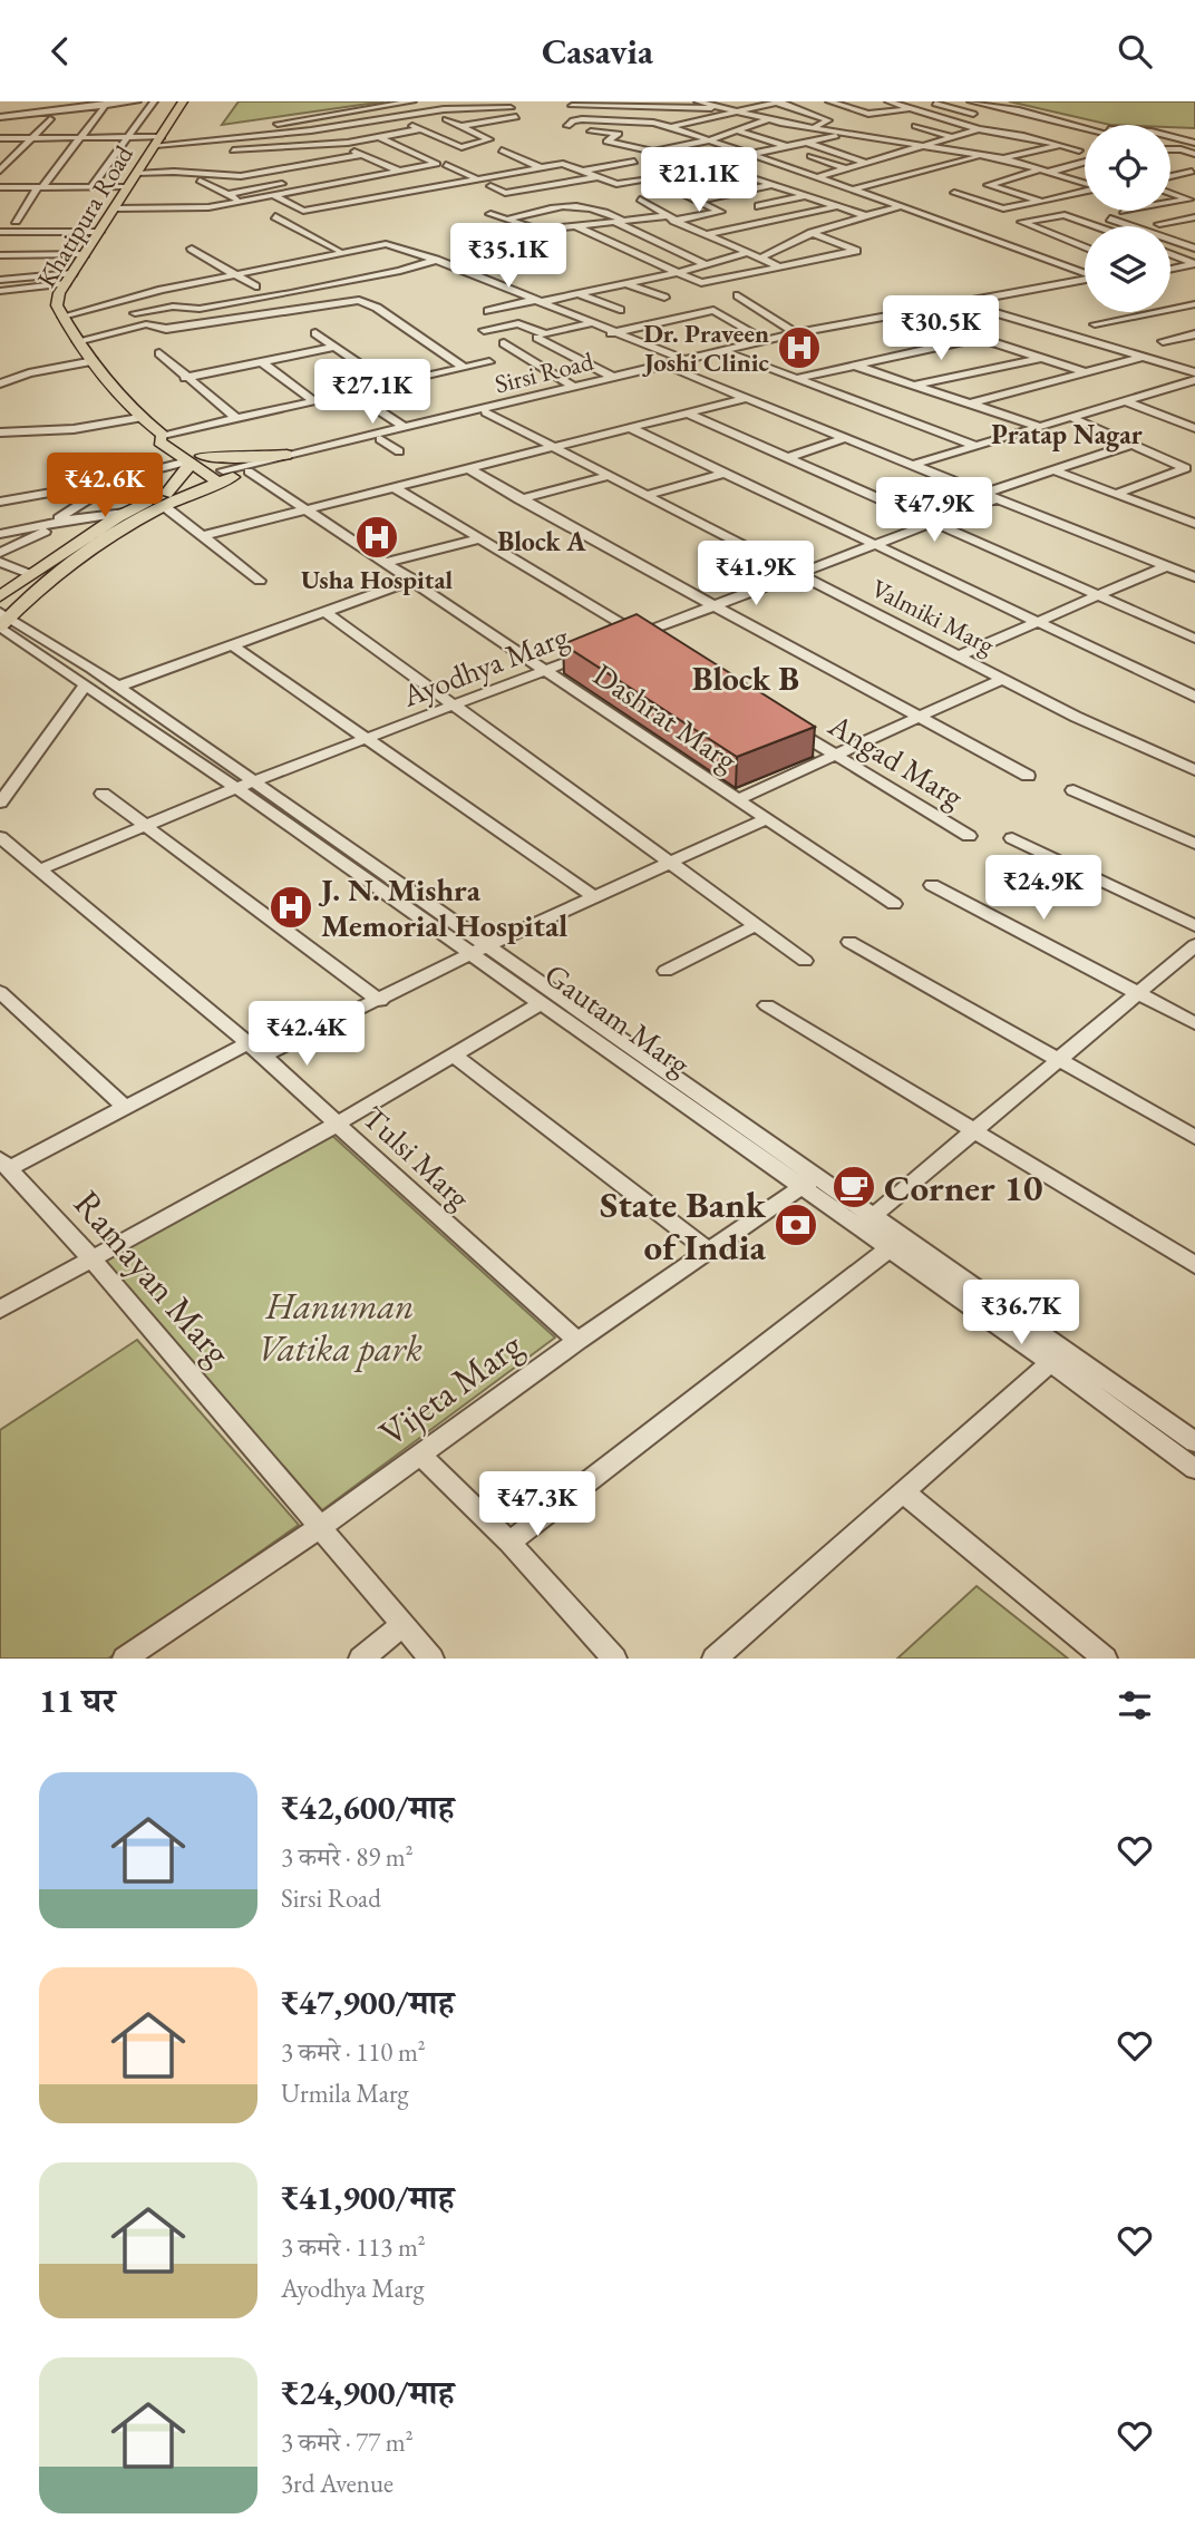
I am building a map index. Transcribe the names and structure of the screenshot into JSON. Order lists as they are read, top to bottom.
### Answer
{
  "streets": {
    "main road": ["Khatipura Road", "Sirsi Road"],
    "street": [
      "Valmiki Marg",
      "Ayodhya Marg",
      "Dashrat Marg",
      "Angad Marg",
      "Gautam Marg",
      "Tulsi Marg",
      "Ramayan Marg",
      "Vijeta Marg"
    ]
  },
  "crossings": [
    ["Sirsi Road", "Valmiki Marg"],
    ["Sirsi Road", "Dashrat Marg"],
    ["Sirsi Road", "Gautam Marg"],
    ["Ayodhya Marg", "Dashrat Marg"],
    ["Ayodhya Marg", "Gautam Marg"],
    ["Ayodhya Marg", "Tulsi Marg"],
    ["Gautam Marg", "Vijeta Marg"],
    ["Tulsi Marg", "Vijeta Marg"],
    ["Ramayan Marg", "Vijeta Marg"]
  ],
  "districts": ["Pratap Nagar", "Block A", "Block B"],
  "parks": ["Hanuman Vatika park"],
  "places": {
    "hospital": ["Dr. Praveen Joshi Clinic", "Usha Hospital", "J. N. Mishra Memorial Hospital"],
    "cafe": ["Corner 10"],
    "bank": ["State Bank of India"]
  },
  "page": {
    "header": "Casavia",
    "price": [
      "₹21.1K",
      "₹35.1K",
      "₹30.5K",
      "₹27.1K",
      "₹42.6K",
      "₹47.9K",
      "₹41.9K",
      "₹24.9K",
      "₹42.4K",
      "₹36.7K",
      "₹47.3K"
    ],
    "heading": "11 घर",
    "list": [
      {
        "name": "₹42,600/माह",
        "note": "3 कमरे · 89 m² · Sirsi Road"
      },
      {
        "name": "₹47,900/माह",
        "note": "3 कमरे · 110 m² · Urmila Marg"
      },
      {
        "name": "₹41,900/माह",
        "note": "3 कमरे · 113 m² · Ayodhya Marg"
      },
      {
        "name": "₹24,900/माह",
        "note": "3 कमरे · 77 m² · 3rd Avenue"
      }
    ]
  }
}
